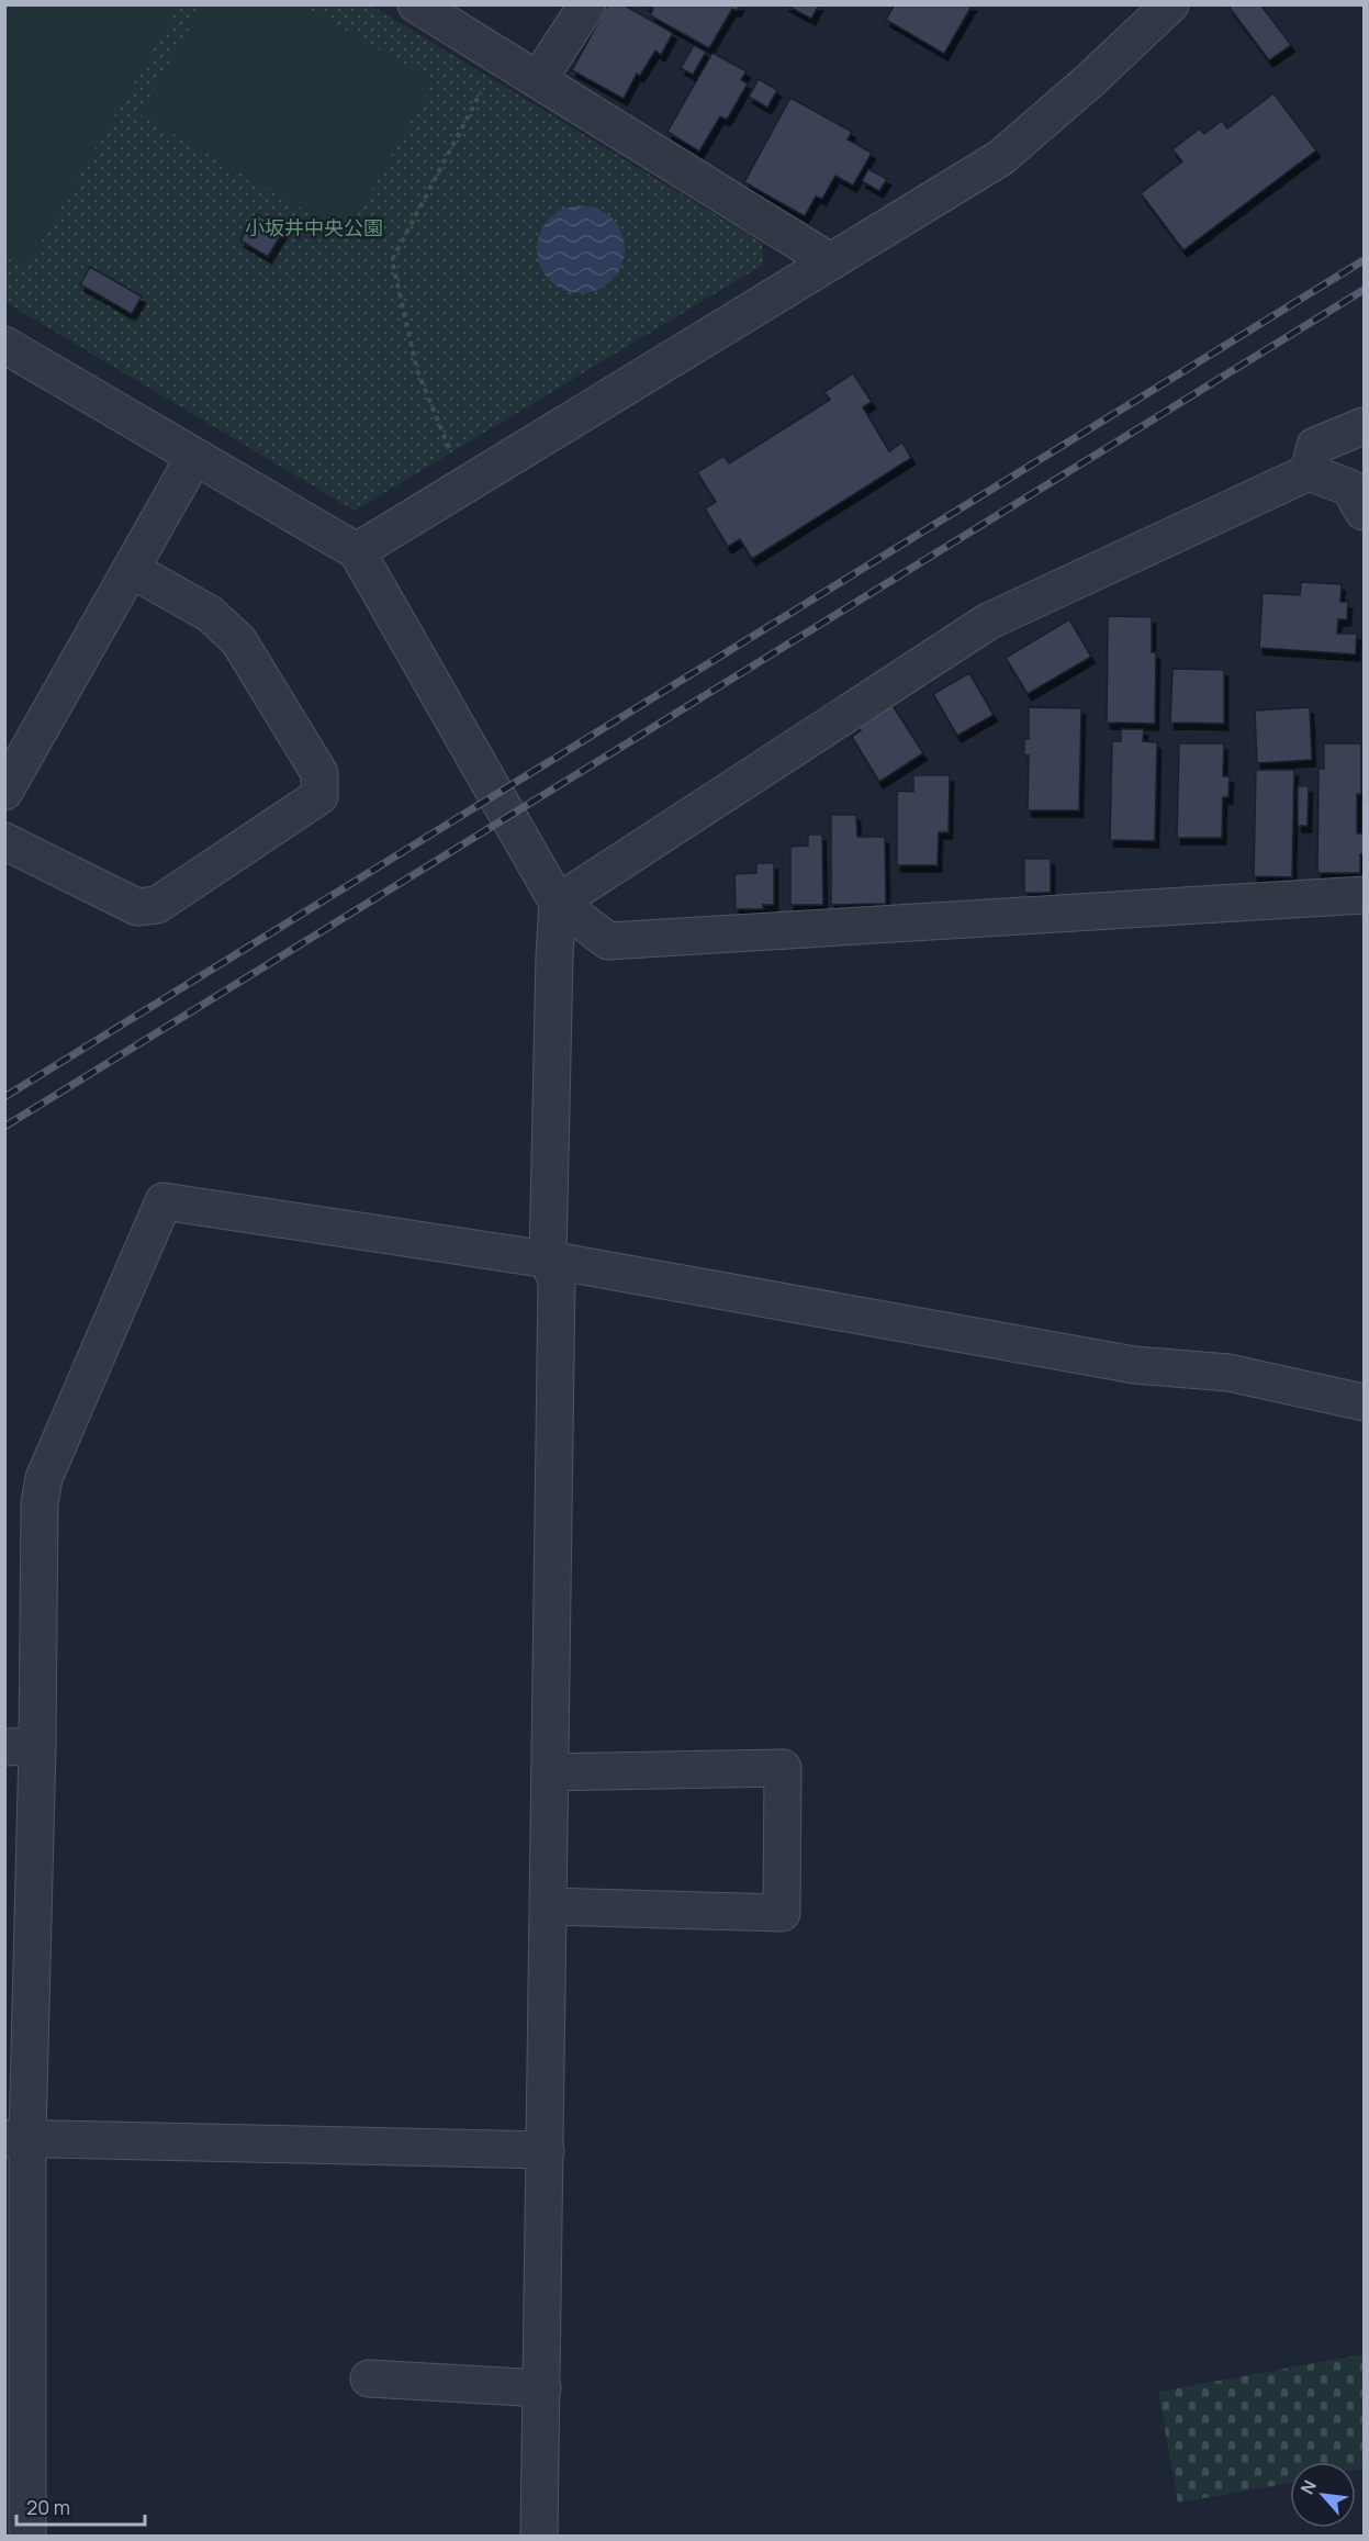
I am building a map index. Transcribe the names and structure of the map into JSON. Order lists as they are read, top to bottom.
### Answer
{
  "parks": ["小坂井中央公園"],
  "scale_bar": "20 m",
  "north": "top left"
}
